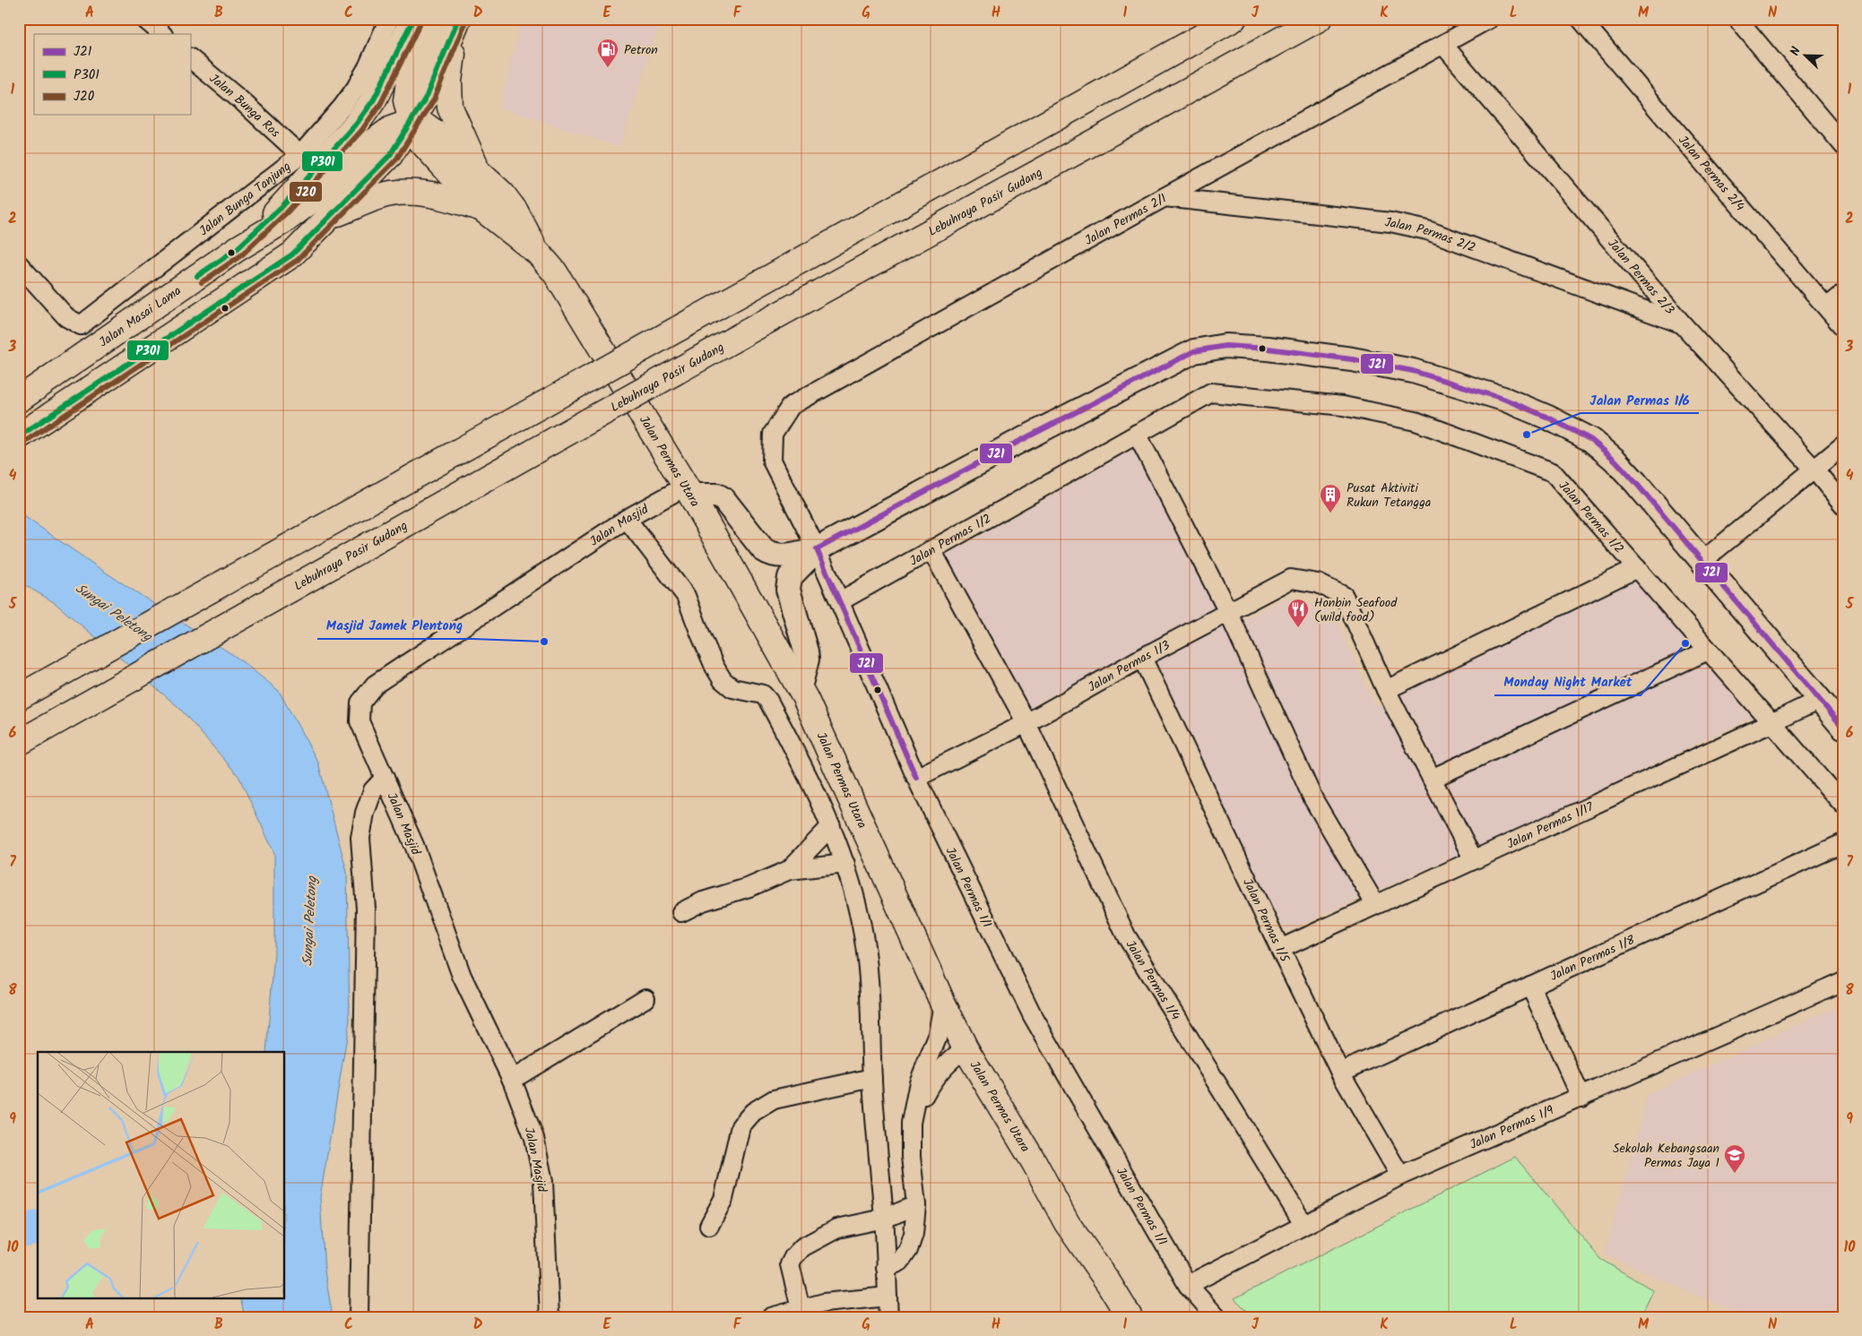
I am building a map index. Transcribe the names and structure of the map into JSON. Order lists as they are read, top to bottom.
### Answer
{
  "streets": {
    "main road": ["Lebuhraya Pasir Gudang", "Jalan Masai Lama", "Jalan Permas Utara"],
    "street": [
      "Jalan Bunga Ros",
      "Jalan Permas 2/4",
      "Jalan Bunga Tanjung",
      "Jalan Permas 2/1",
      "Jalan Permas 2/2",
      "Jalan Permas 2/3",
      "Jalan Permas 1/2",
      "Jalan Masjid",
      "Jalan Permas 1/3",
      "Jalan Permas 1/17",
      "Jalan Permas 1/1",
      "Jalan Permas 1/5",
      "Jalan Permas 1/8",
      "Jalan Permas 1/4",
      "Jalan Permas 1/9"
    ]
  },
  "crossings": [
    ["Jalan Bunga Ros", "Jalan Bunga Tanjung"],
    ["Jalan Permas 2/1", "Jalan Permas 2/2"],
    ["Jalan Permas 2/1", "Jalan Permas 2/3"],
    ["Jalan Permas 2/1", "Jalan Permas 1/1"],
    ["Jalan Permas 2/2", "Jalan Permas 2/3"],
    ["Jalan Masai Lama", "Jalan Permas Utara"],
    ["Jalan Permas Utara", "Jalan Masjid"],
    ["Jalan Permas 1/2", "Jalan Permas 1/17"],
    ["Jalan Permas 1/2", "Jalan Permas 1/1"],
    ["Jalan Permas 1/2", "Jalan Permas 1/4"],
    ["Jalan Permas 1/3", "Jalan Permas 1/1"],
    ["Jalan Permas 1/3", "Jalan Permas 1/5"],
    ["Jalan Permas 1/3", "Jalan Permas 1/4"],
    ["Jalan Permas 1/17", "Jalan Permas 1/5"],
    ["Jalan Permas 1/1", "Jalan Permas 1/9"],
    ["Jalan Permas 1/5", "Jalan Permas 1/8"],
    ["Jalan Permas 1/5", "Jalan Permas 1/9"],
    ["Jalan Permas 1/4", "Jalan Permas 1/9"]
  ],
  "water": ["Sungai Peletong"],
  "places": {
    "fuel station": ["Petron"],
    "other": ["Jalan Permas 1/6", "Masjid Jamek Plentong", "Monday Night Market"],
    "building": ["Pusat Aktiviti Rukun Tetangga"],
    "restaurant": ["Honbin Seafood (wild food)"],
    "school or university": ["Sekolah Kebangsaan Permas Jaya 1"]
  },
  "lines": ["transit line P301", "transit line J20", "transit line J21"],
  "legend": ["J21", "P301", "J20"],
  "north": "top left",
  "grid": {
    "columns": [
      "A",
      "B",
      "C",
      "D",
      "E",
      "F",
      "G",
      "H",
      "I",
      "J",
      "K",
      "L",
      "M",
      "N"
    ],
    "rows": [
      "1",
      "2",
      "3",
      "4",
      "5",
      "6",
      "7",
      "8",
      "9",
      "10"
    ]
  }
}
